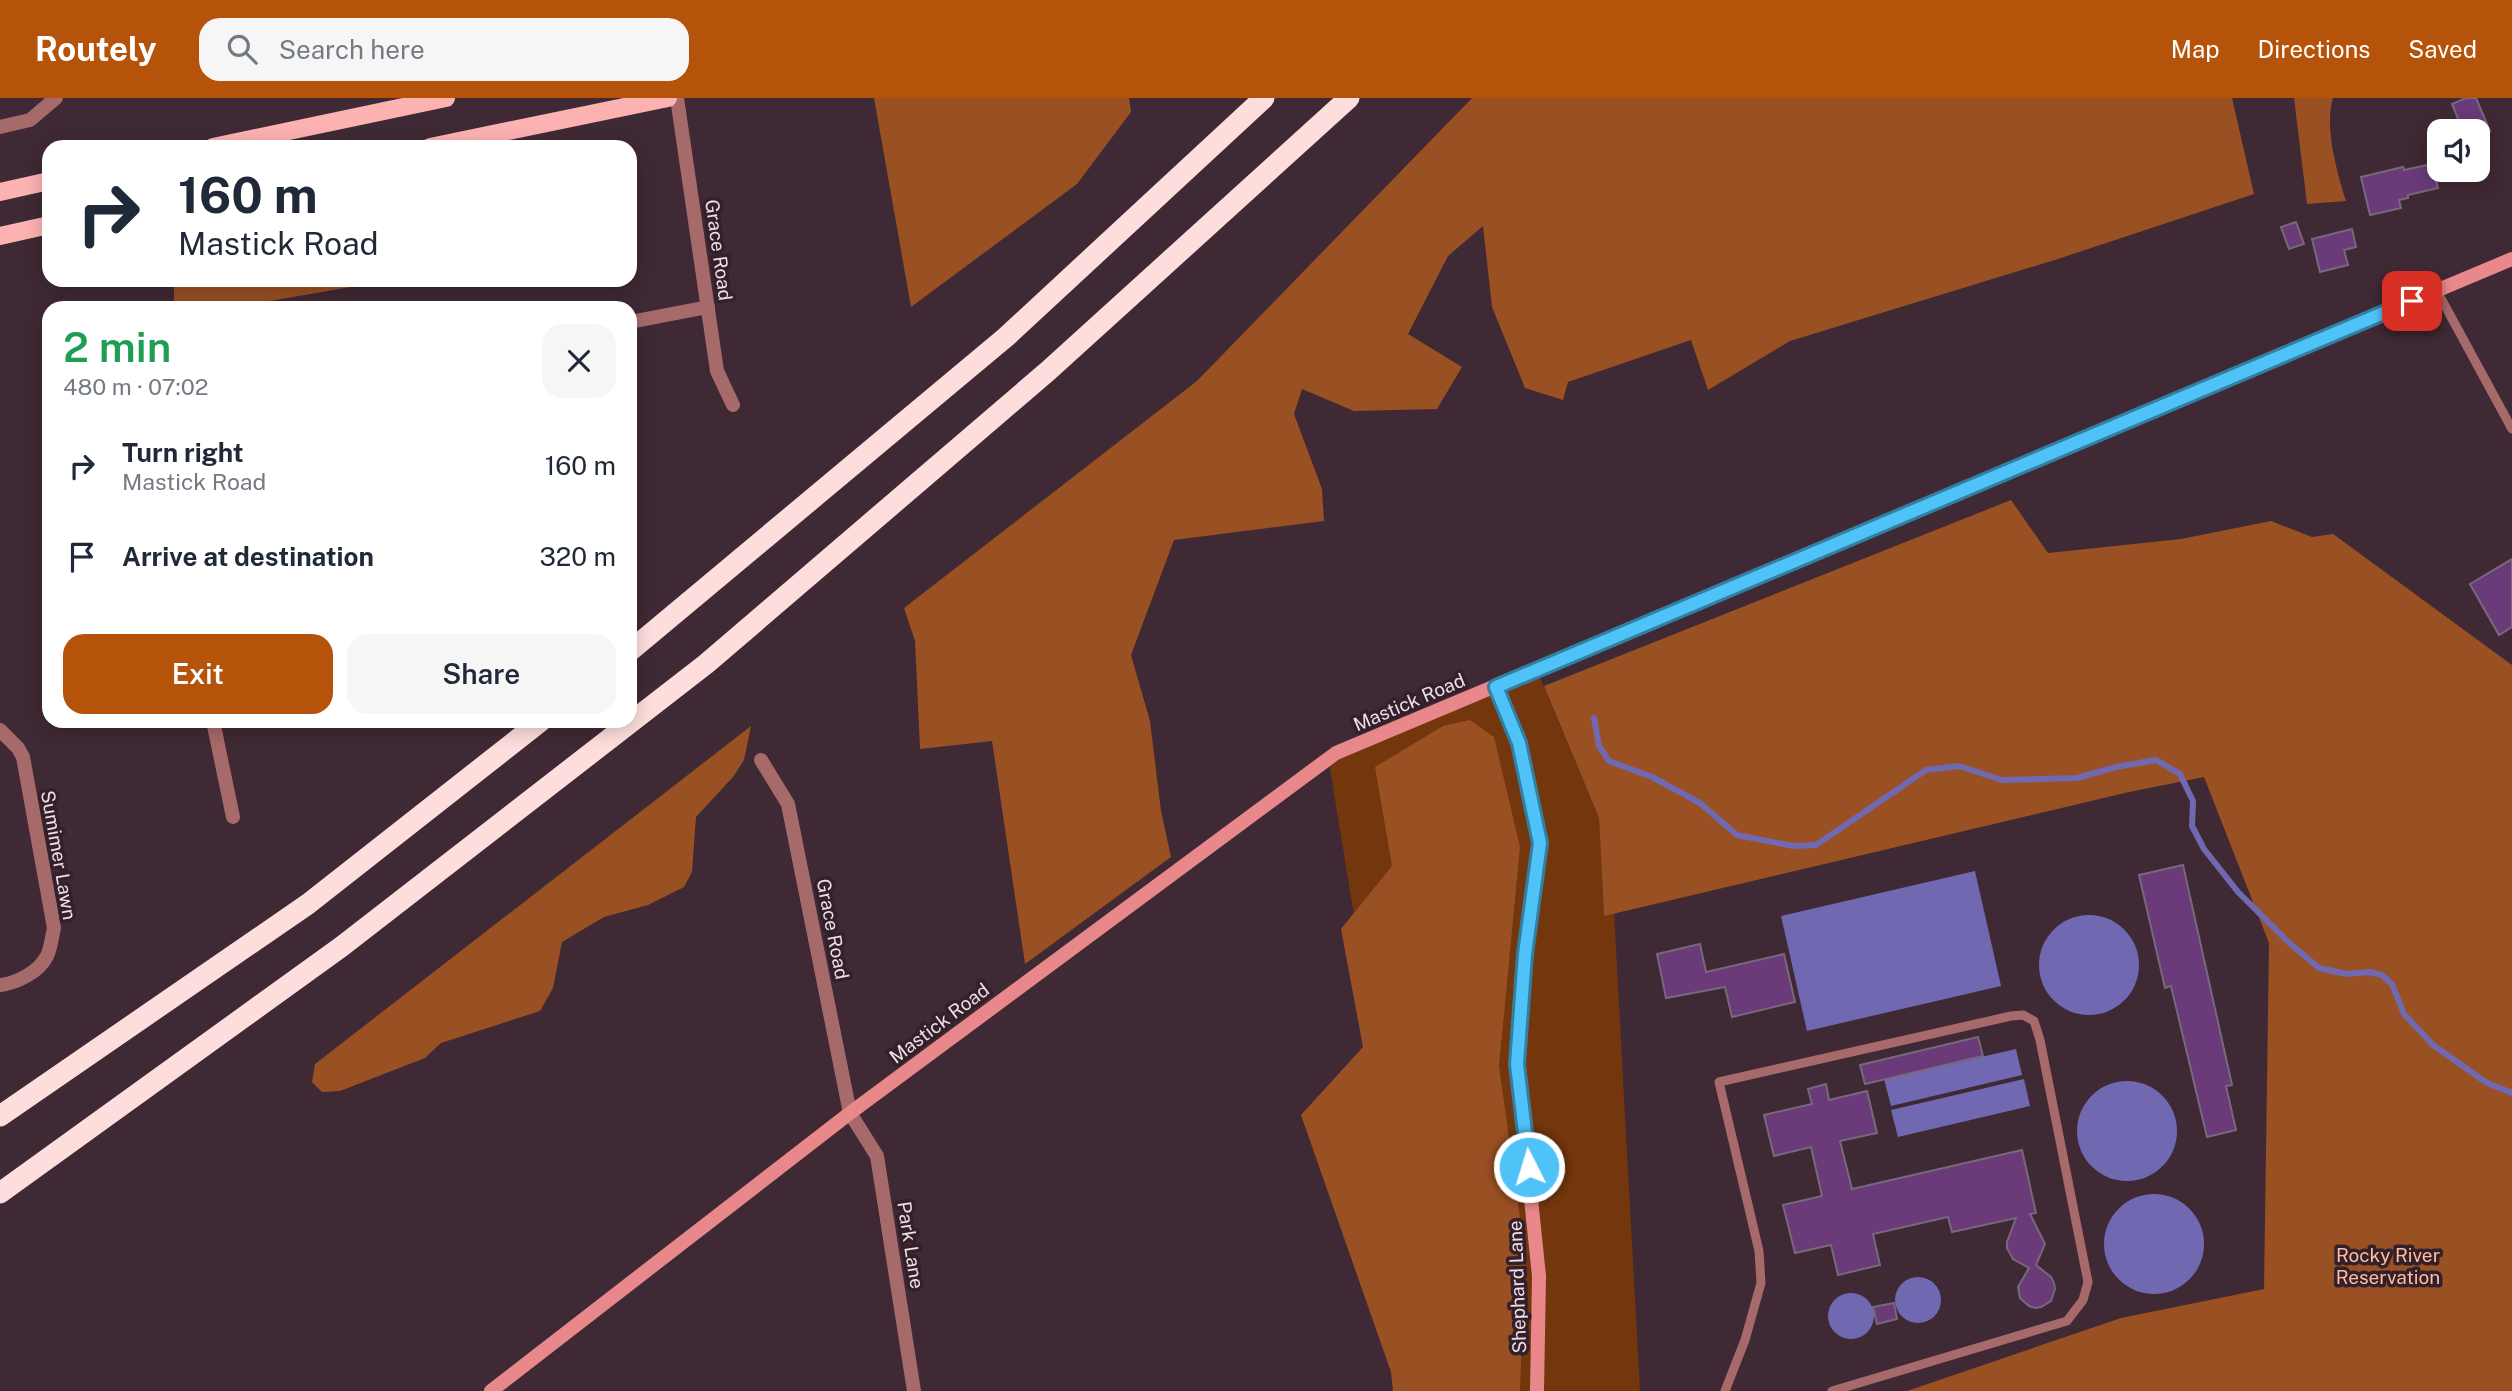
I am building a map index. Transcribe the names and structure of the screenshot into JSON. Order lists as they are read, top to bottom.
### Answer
{
  "streets": {
    "street": [
      "Grace Road",
      "Mastick Road",
      "Sumimer Lawn",
      "Park Lane",
      "Shephard Lane"
    ]
  },
  "crossings": [
    ["Grace Road", "Mastick Road"],
    ["Grace Road", "Park Lane"],
    ["Mastick Road", "Park Lane"],
    ["Mastick Road", "Shephard Lane"]
  ],
  "parks": ["Rocky River Reservation"],
  "page": {
    "header": "Routely",
    "search": "Search here",
    "nav": ["Map", "Directions", "Saved"],
    "turn": ["160 m", "Mastick Road"],
    "heading": ["2 min", "480 m · 07:02"],
    "list": [
      {
        "name": "Turn right",
        "note": "Mastick Road",
        "value": "160 m"
      },
      {
        "name": "Arrive at destination",
        "value": "320 m"
      }
    ],
    "buttons": ["Exit", "Share"]
  }
}
